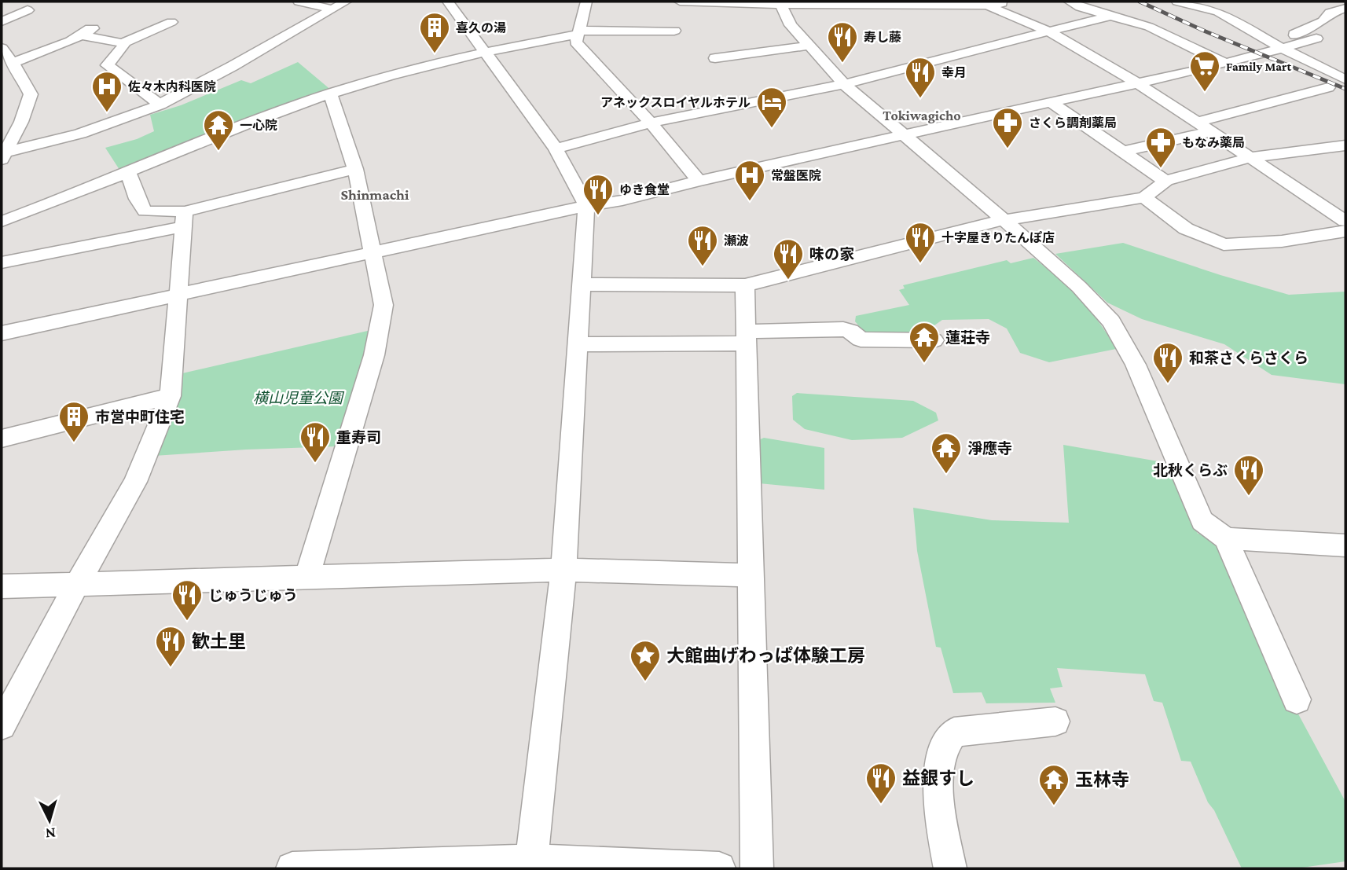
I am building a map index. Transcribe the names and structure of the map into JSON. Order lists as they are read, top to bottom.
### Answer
{
  "districts": ["Tokiwagicho", "Shinmachi"],
  "parks": ["横山児童公園"],
  "places": {
    "building": ["喜久の湯", "市営中町住宅"],
    "restaurant": [
      "寿し藤",
      "幸月",
      "ゆき食堂",
      "十字屋きりたんぽ店",
      "瀬波",
      "味の家",
      "和茶さくらさくら",
      "重寿司",
      "北秋くらぶ",
      "じゅうじゅう",
      "歓土里",
      "益銀すし"
    ],
    "supermarket": ["Family Mart"],
    "hospital": ["佐々木内科医院", "常盤医院"],
    "hotel": ["アネックスロイヤルホテル"],
    "pharmacy": ["さくら調剤薬局", "もなみ薬局"],
    "temple": [
      "一心院",
      "蓮荘寺",
      "淨應寺",
      "玉林寺"
    ],
    "place": ["大館曲げわっぱ体験工房"]
  },
  "north": "bottom"
}
